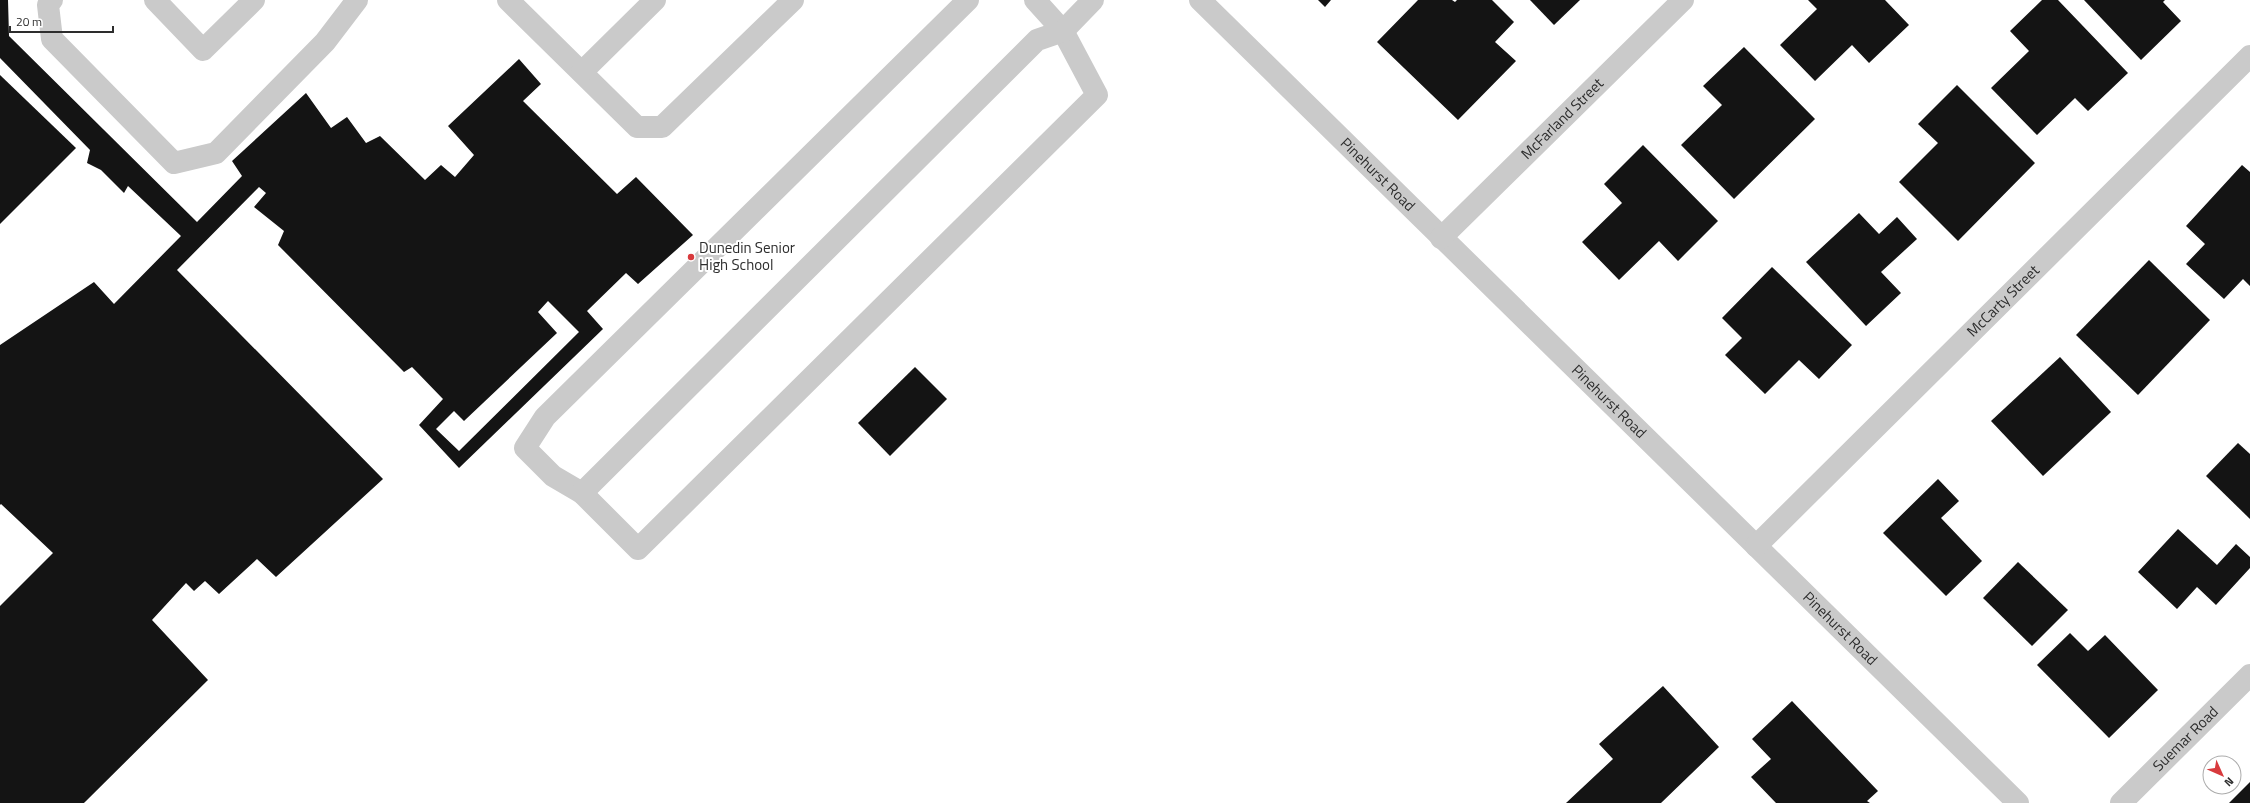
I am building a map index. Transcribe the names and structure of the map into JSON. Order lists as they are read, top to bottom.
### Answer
{
  "streets": {
    "street": [
      "McFarland Street",
      "Pinehurst Road",
      "McCarty Street",
      "Suemar Road"
    ]
  },
  "crossings": [
    ["McFarland Street", "Pinehurst Road"],
    ["Pinehurst Road", "McCarty Street"]
  ],
  "places": ["Dunedin Senior High School"],
  "scale_bar": "20 m",
  "north": "bottom right"
}
